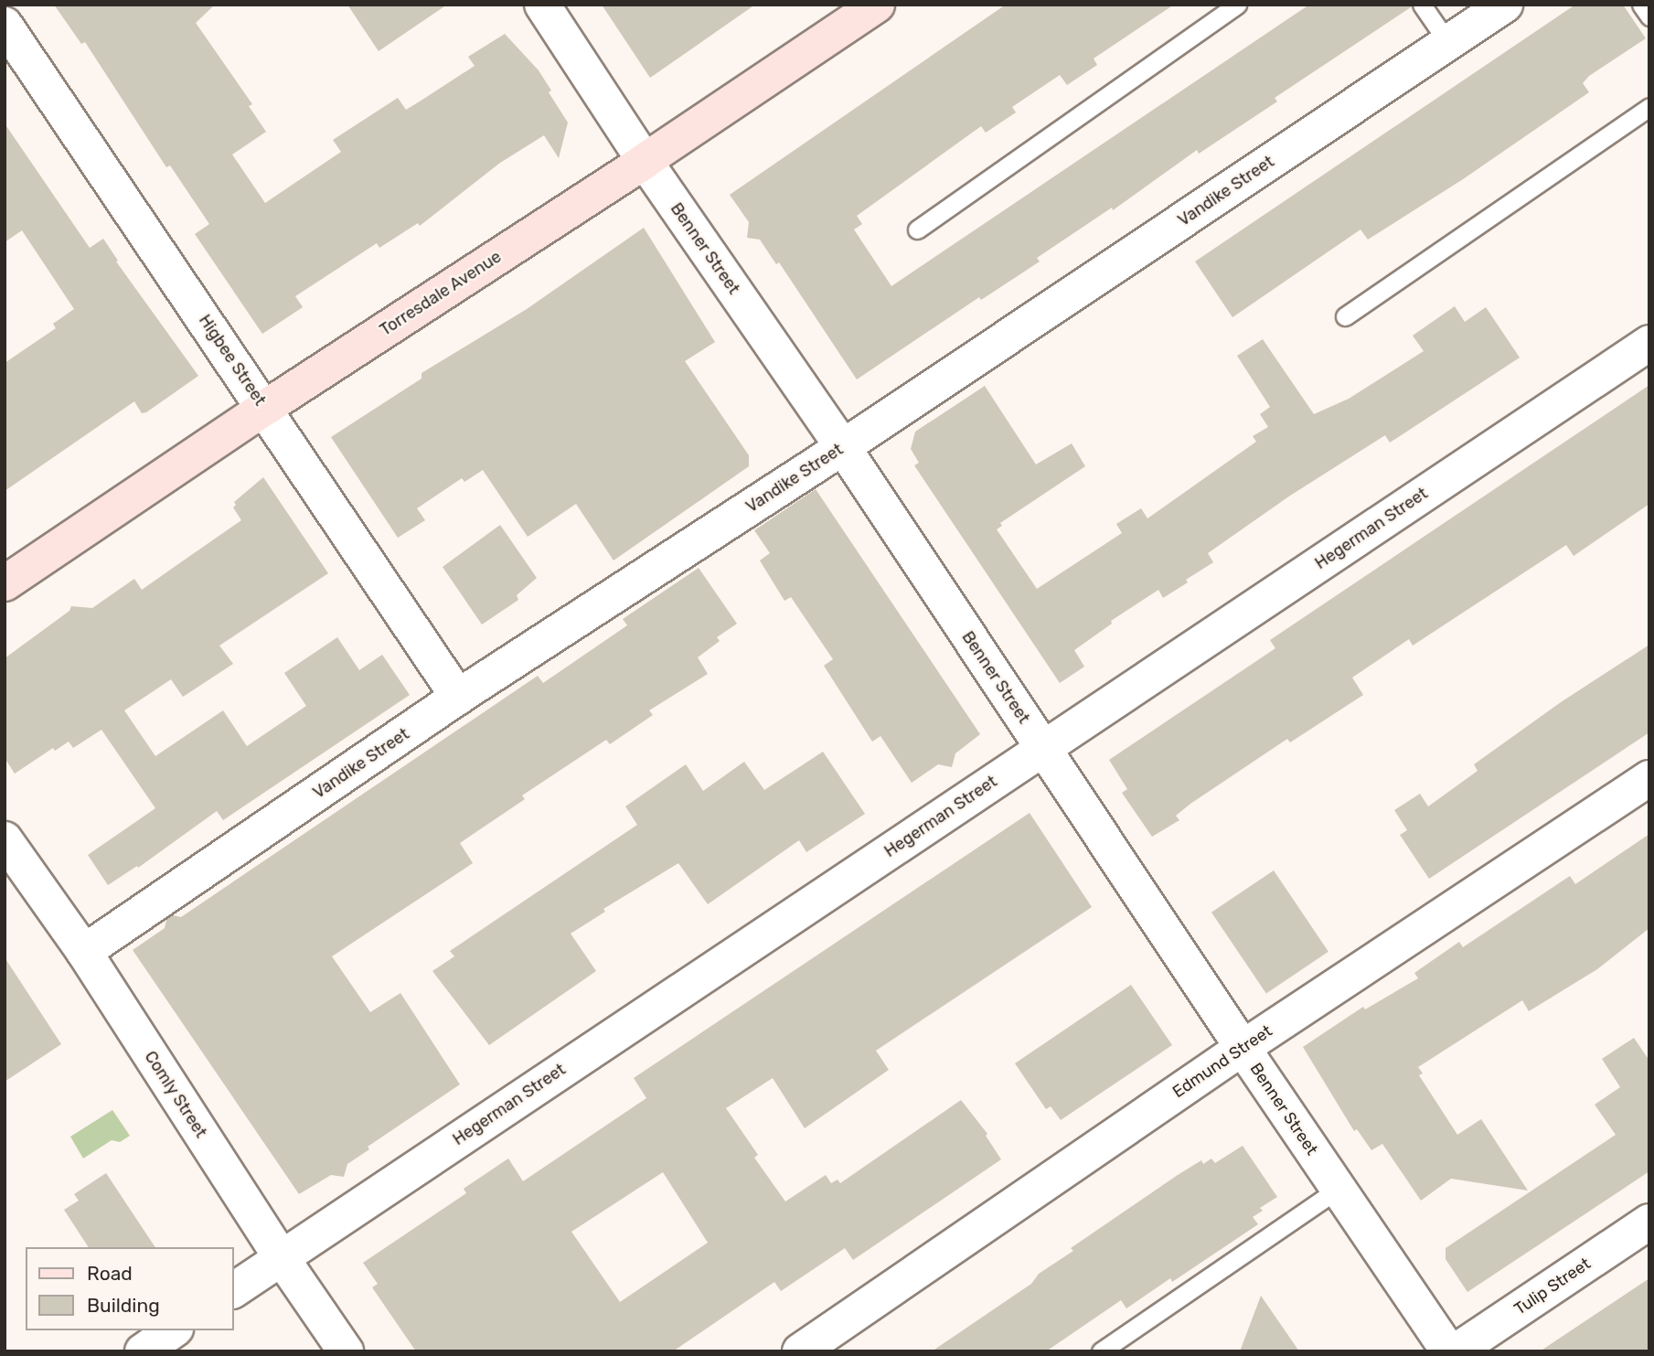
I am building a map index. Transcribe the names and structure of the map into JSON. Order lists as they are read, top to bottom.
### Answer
{
  "streets": {
    "street": [
      "Vandike Street",
      "Benner Street",
      "Torresdale Avenue",
      "Higbee Street",
      "Hegerman Street",
      "Edmund Street",
      "Comly Street",
      "Tulip Street"
    ]
  },
  "crossings": [
    ["Vandike Street", "Benner Street"],
    ["Vandike Street", "Higbee Street"],
    ["Vandike Street", "Comly Street"],
    ["Benner Street", "Torresdale Avenue"],
    ["Benner Street", "Hegerman Street"],
    ["Benner Street", "Edmund Street"],
    ["Torresdale Avenue", "Higbee Street"],
    ["Hegerman Street", "Comly Street"]
  ],
  "legend": ["Road", "Building"]
}
